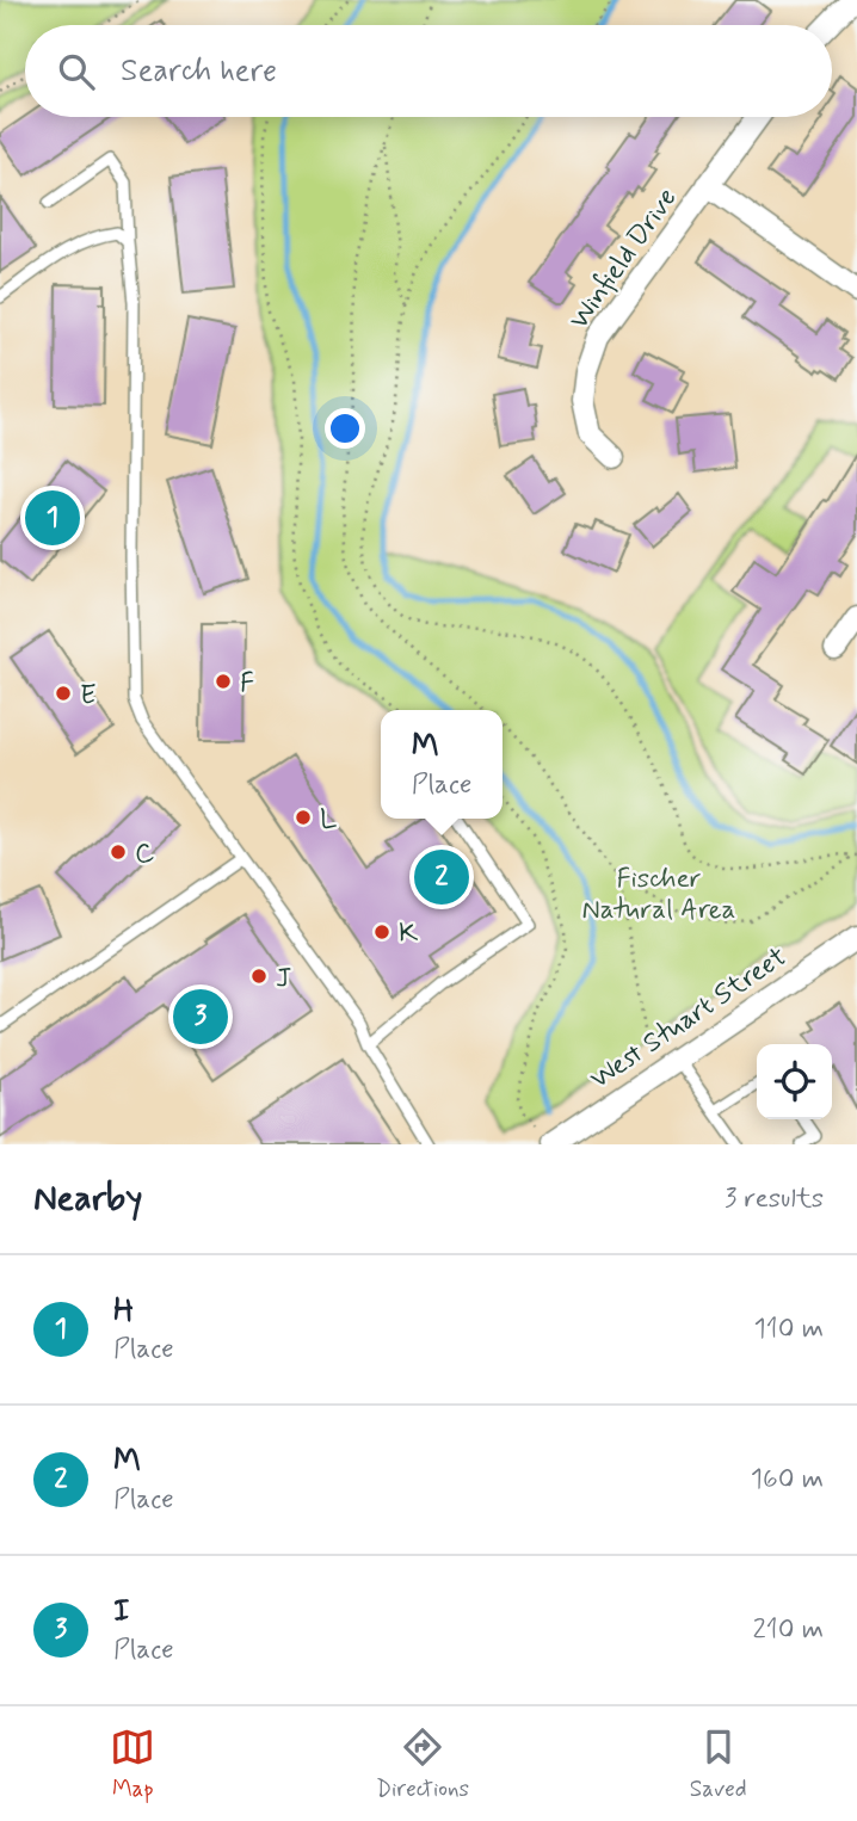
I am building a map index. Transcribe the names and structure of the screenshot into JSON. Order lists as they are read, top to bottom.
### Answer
{
  "streets": {
    "street": ["Winfield Drive", "West Stuart Street"]
  },
  "parks": ["Fischer Natural Area"],
  "places": [
    "F",
    "E",
    "L",
    "C",
    "K",
    "J"
  ],
  "page": {
    "search": "Search here",
    "pins": ["1", "2", "3"],
    "popup": ["M", "Place"],
    "heading": ["Nearby", "3 results"],
    "list": [
      {
        "mark": "1",
        "name": "H",
        "note": "Place",
        "value": "110 m"
      },
      {
        "mark": "2",
        "name": "M",
        "note": "Place",
        "value": "160 m"
      },
      {
        "mark": "3",
        "name": "I",
        "note": "Place",
        "value": "210 m"
      }
    ],
    "nav": ["Map", "Directions", "Saved"]
  }
}
